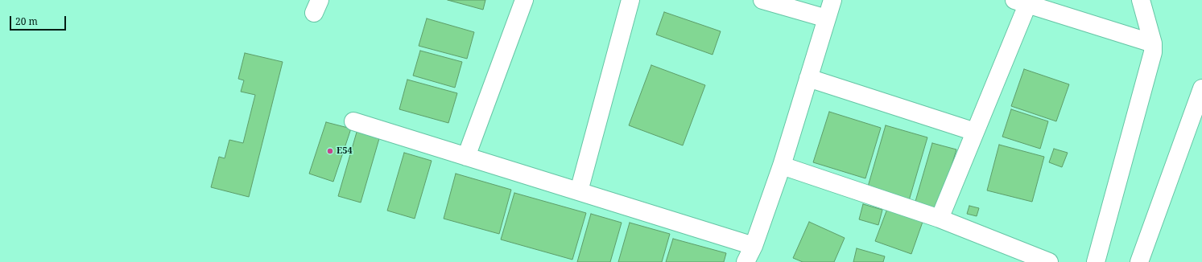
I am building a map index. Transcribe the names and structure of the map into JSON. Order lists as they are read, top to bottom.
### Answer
{
  "places": ["E54"],
  "scale_bar": "20 m"
}
